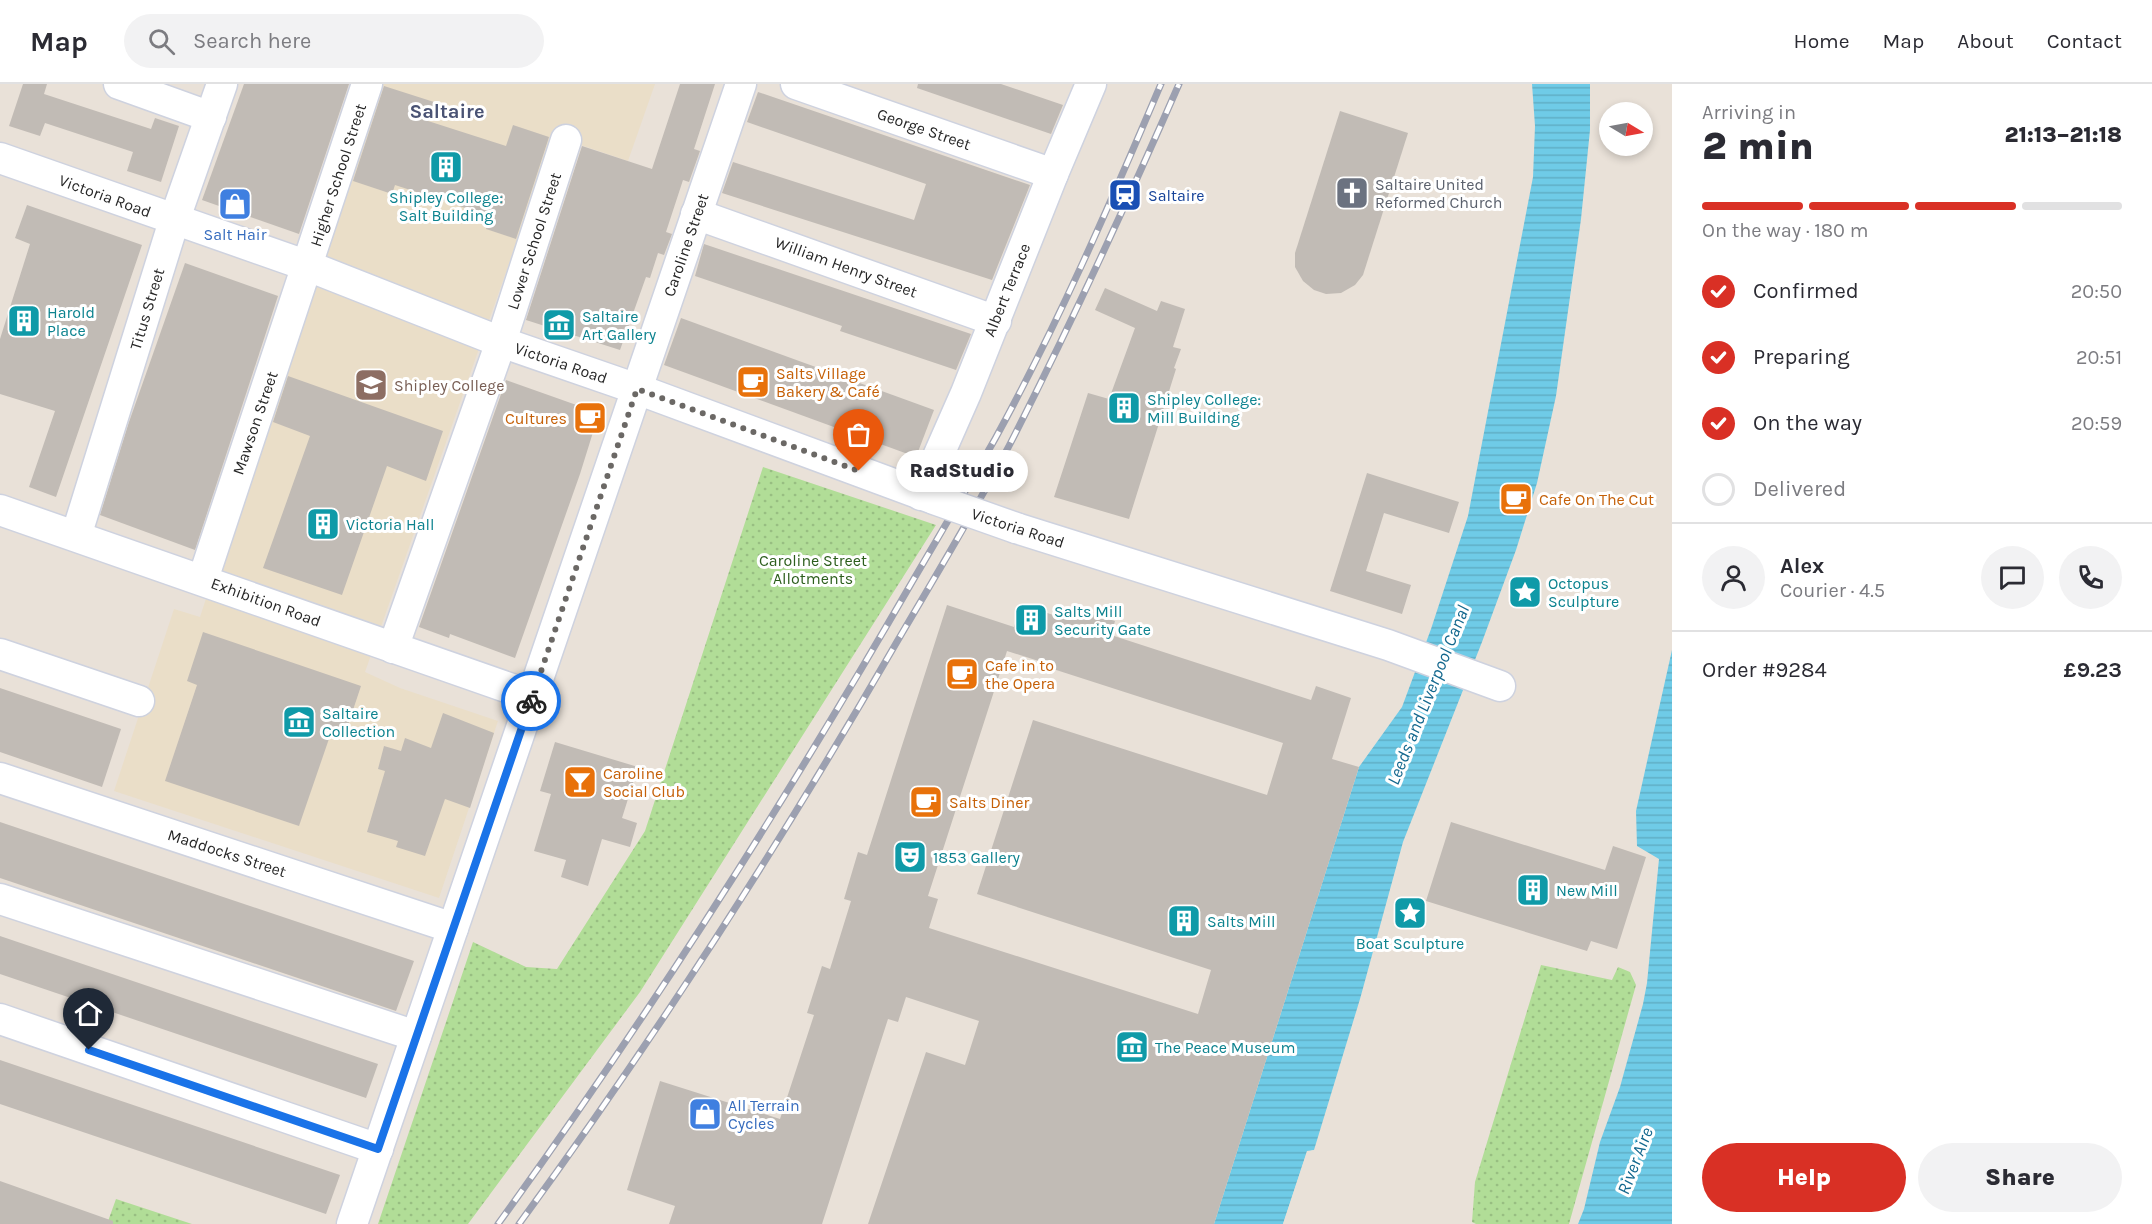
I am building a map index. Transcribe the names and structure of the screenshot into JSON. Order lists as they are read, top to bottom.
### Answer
{
  "streets": {
    "street": [
      "George Street",
      "Higher School Street",
      "Victoria Road",
      "Lower School Street",
      "Caroline Street",
      "William Henry Street",
      "Albert Terrace",
      "Titus Street",
      "Mawson Street",
      "Exhibition Road",
      "Maddocks Street"
    ]
  },
  "crossings": [
    ["George Street", "Albert Terrace"],
    ["Higher School Street", "Victoria Road"],
    ["Higher School Street", "Mawson Street"],
    ["Victoria Road", "Lower School Street"],
    ["Victoria Road", "Caroline Street"],
    ["Victoria Road", "Albert Terrace"],
    ["Victoria Road", "Titus Street"],
    ["Victoria Road", "Mawson Street"],
    ["Lower School Street", "Exhibition Road"],
    ["Caroline Street", "William Henry Street"],
    ["Caroline Street", "Exhibition Road"],
    ["Caroline Street", "Maddocks Street"],
    ["William Henry Street", "Albert Terrace"],
    ["Titus Street", "Exhibition Road"],
    ["Mawson Street", "Exhibition Road"]
  ],
  "districts": ["Saltaire"],
  "water": ["Leeds and Liverpool Canal", "River Aire"],
  "parks": ["Caroline Street Allotments"],
  "places": {
    "building": [
      "Shipley College: Salt Building",
      "Harold Place",
      "Shipley College: Mill Building",
      "Victoria Hall",
      "Salts Mill Security Gate",
      "New Mill",
      "Salts Mill"
    ],
    "church": ["Saltaire United Reformed Church"],
    "station": ["Saltaire"],
    "shop": ["Salt Hair", "All Terrain Cycles"],
    "museum": ["Saltaire Art Gallery", "Saltaire Collection", "The Peace Museum"],
    "cafe": [
      "Salts Village Bakery & Café",
      "Cultures",
      "Cafe On The Cut",
      "Cafe in to the Opera",
      "Salts Diner"
    ],
    "school or university": ["Shipley College"],
    "other": ["RadStudio"],
    "place": ["Octopus Sculpture", "Boat Sculpture"],
    "bar": ["Caroline Social Club"],
    "theatre": ["1853 Gallery"]
  },
  "north": "right",
  "page": {
    "header": "Map",
    "search": "Search here",
    "nav": [
      "Home",
      "Map",
      "About",
      "Contact"
    ],
    "heading": ["2 min", "Arriving in", "21:13–21:18"],
    "panel": [
      "Alex",
      "Courier · 4.5",
      "Order #9284",
      "£9.23"
    ],
    "bar": "On the way · 180 m",
    "list": [
      ["Confirmed", "20:50"],
      ["Preparing", "20:51"],
      ["On the way", "20:59"],
      "Delivered"
    ],
    "bubble": "RadStudio",
    "buttons": ["Help", "Share"]
  }
}
